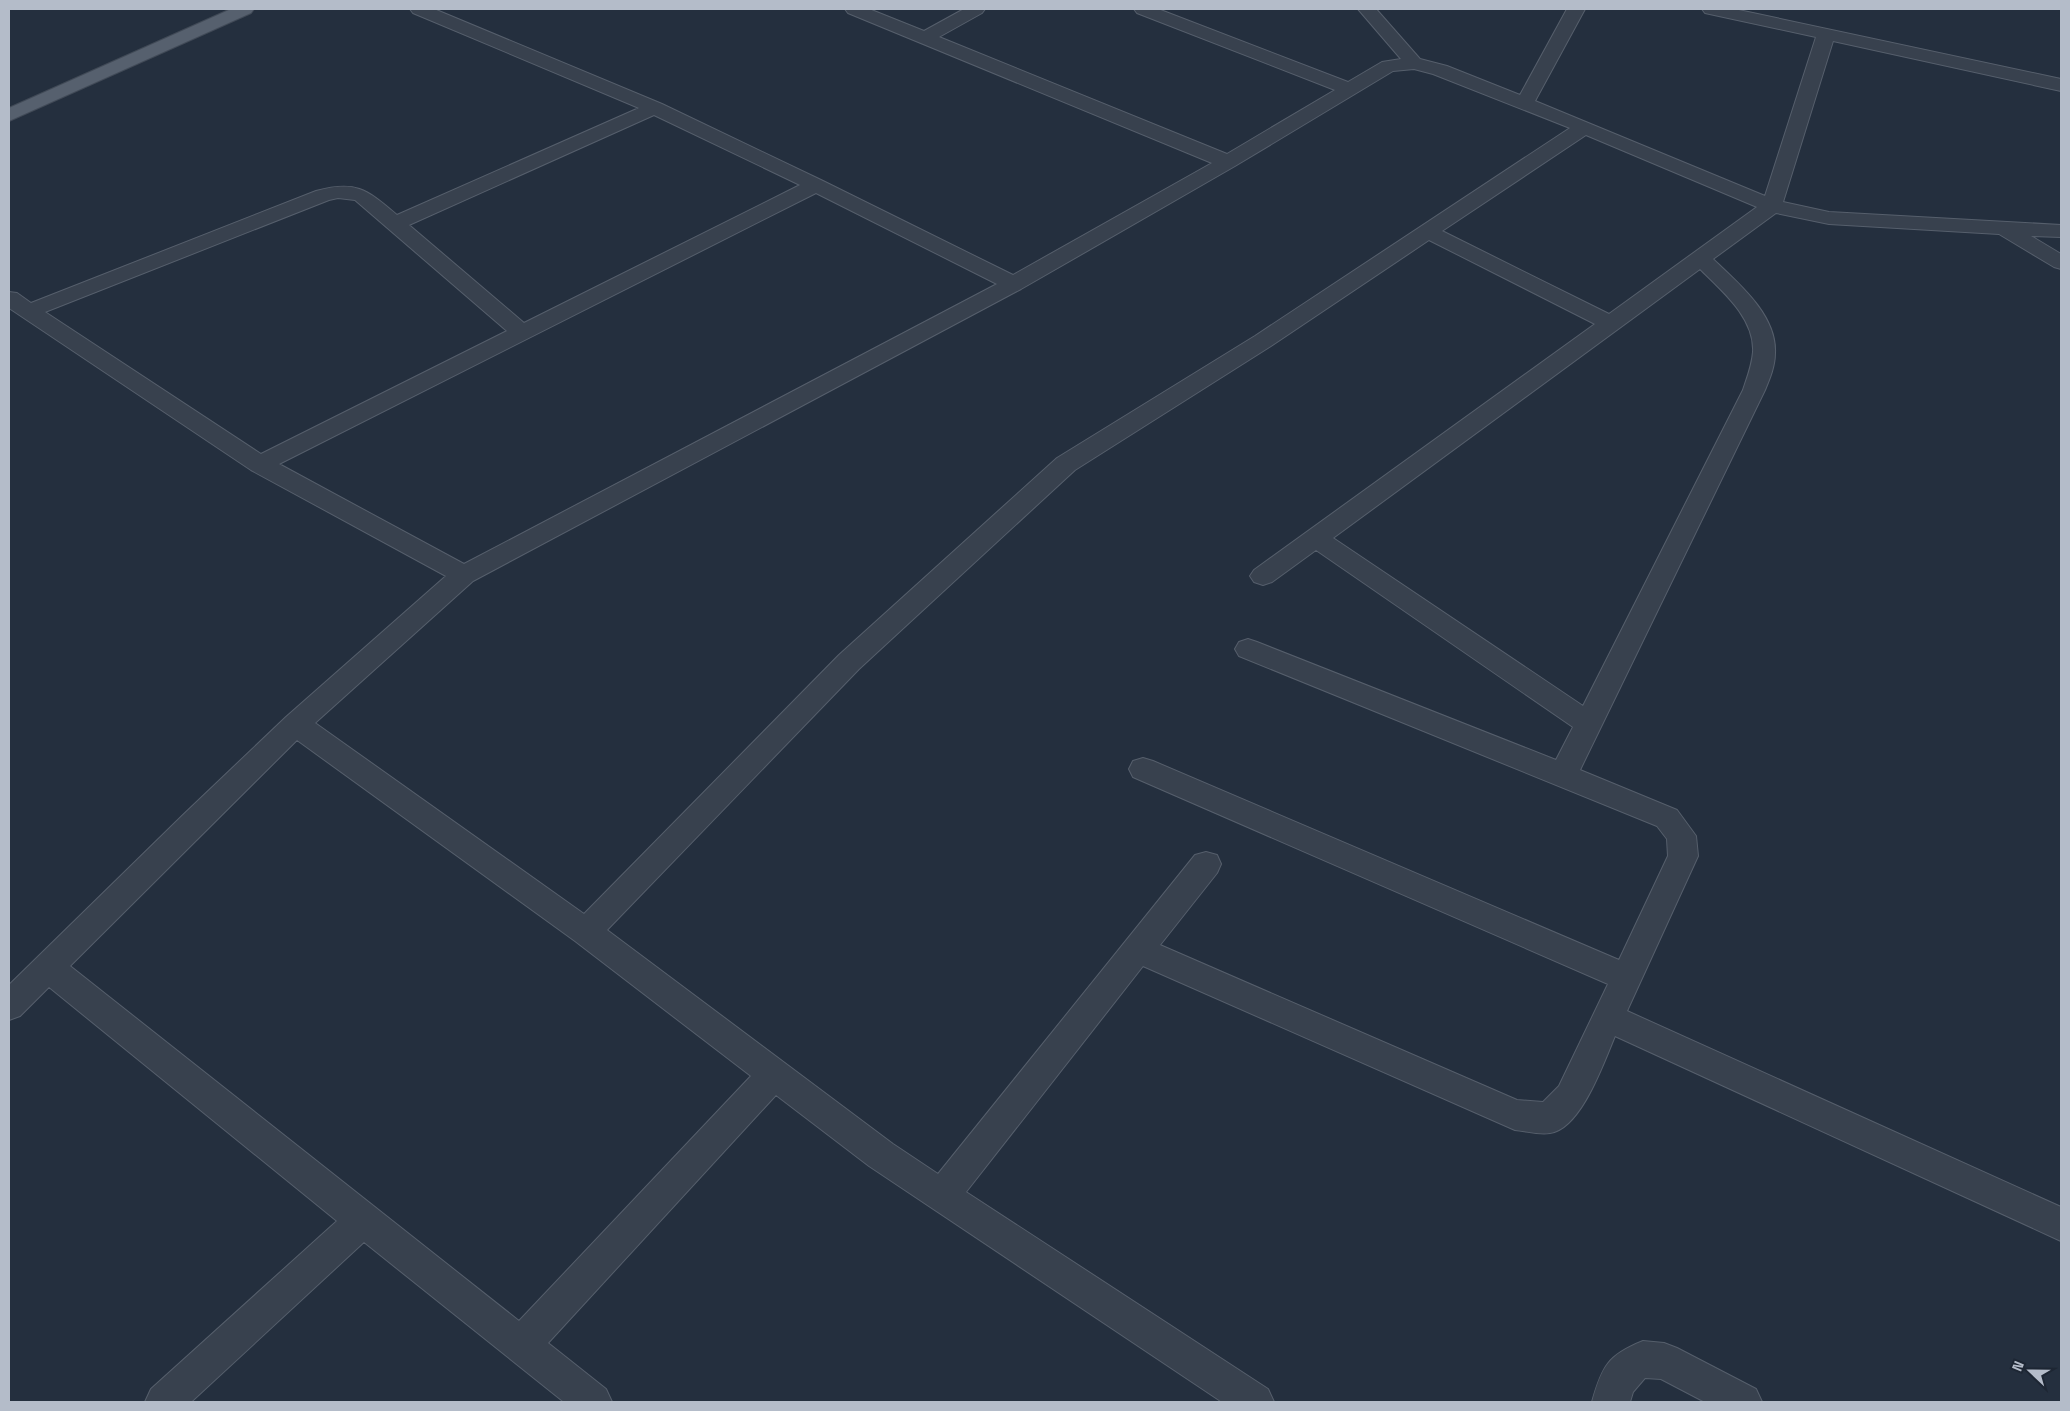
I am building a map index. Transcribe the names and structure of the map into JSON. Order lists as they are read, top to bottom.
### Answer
{
  "north": "left"
}
